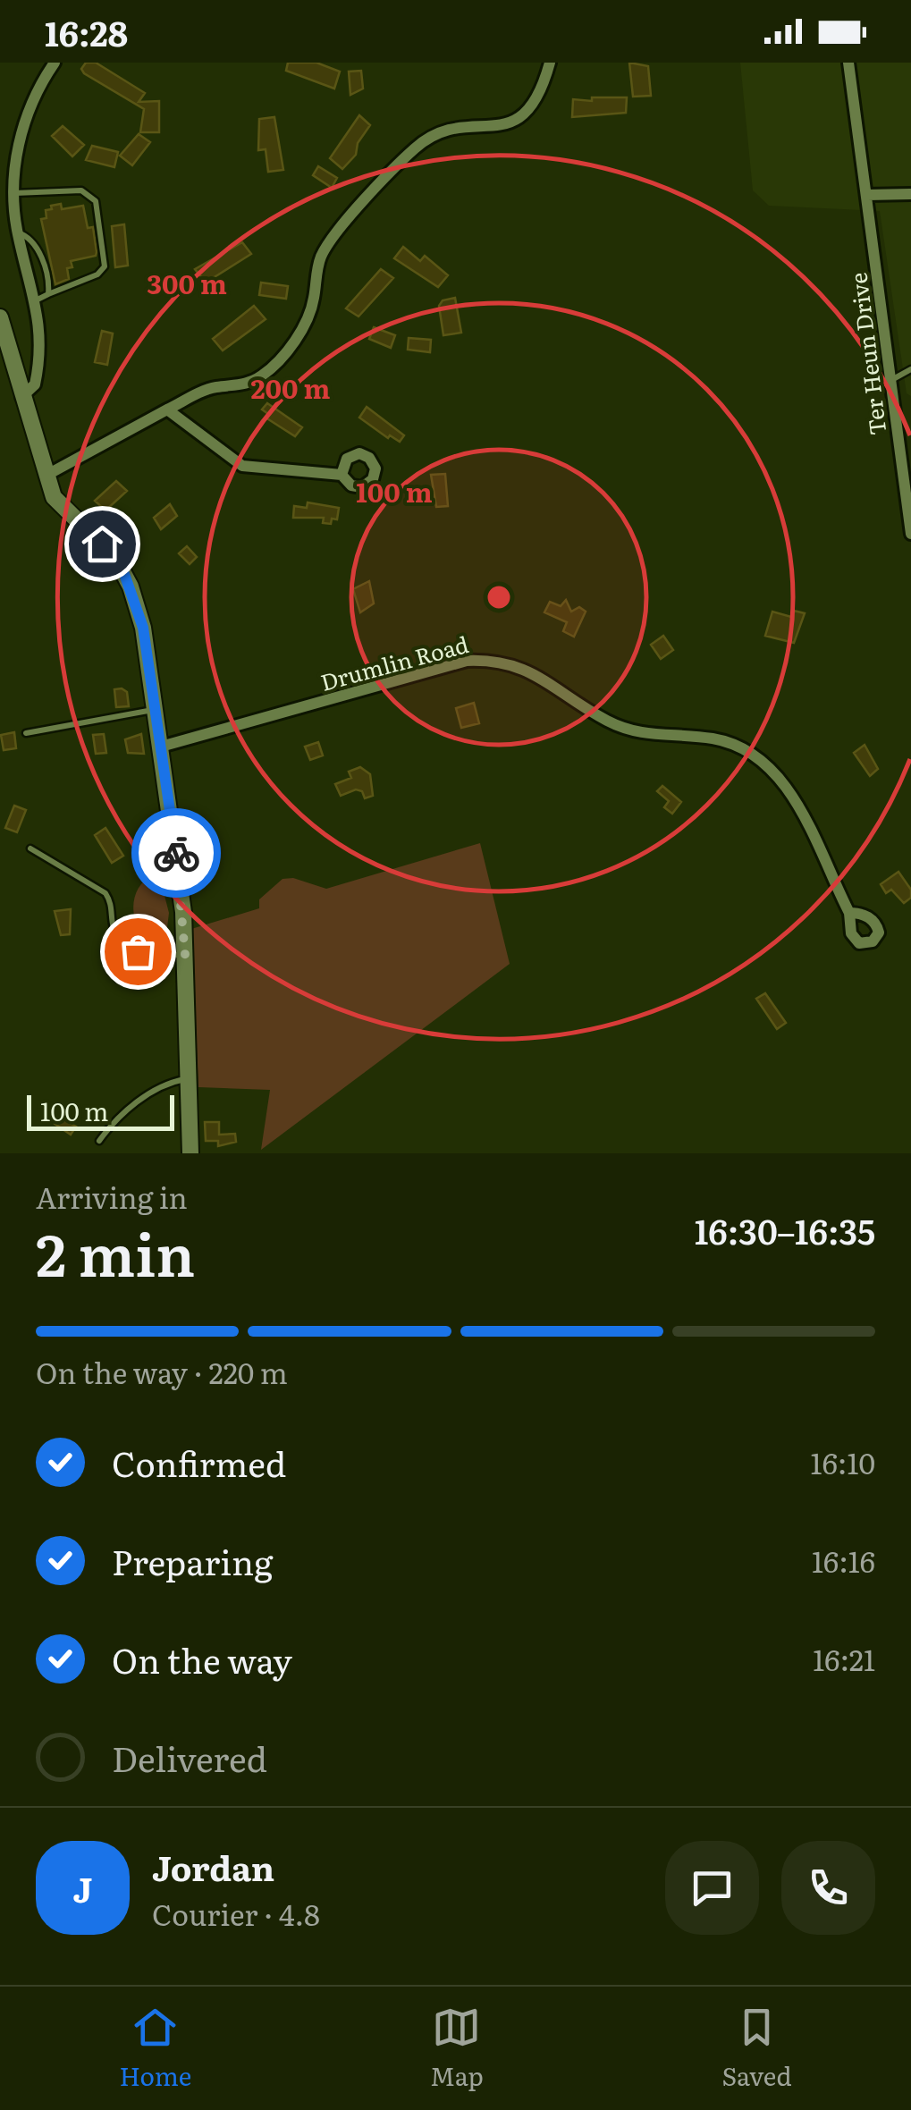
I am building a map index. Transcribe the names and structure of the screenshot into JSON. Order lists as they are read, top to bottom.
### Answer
{
  "streets": {
    "street": ["Ter Heun Drive", "Drumlin Road"]
  },
  "scale_bar": "100 m",
  "page": {
    "status": "16:28",
    "scale": "100 m",
    "heading": ["2 min", "Arriving in", "16:30–16:35"],
    "panel": ["Jordan", "Courier · 4.8"],
    "bar": "On the way · 220 m",
    "list": [
      ["Confirmed", "16:10"],
      ["Preparing", "16:16"],
      ["On the way", "16:21"],
      "Delivered"
    ],
    "round": "J",
    "tabs": ["Home", "Map", "Saved"]
  },
  "rings": ["300 m", "200 m", "100 m"]
}
